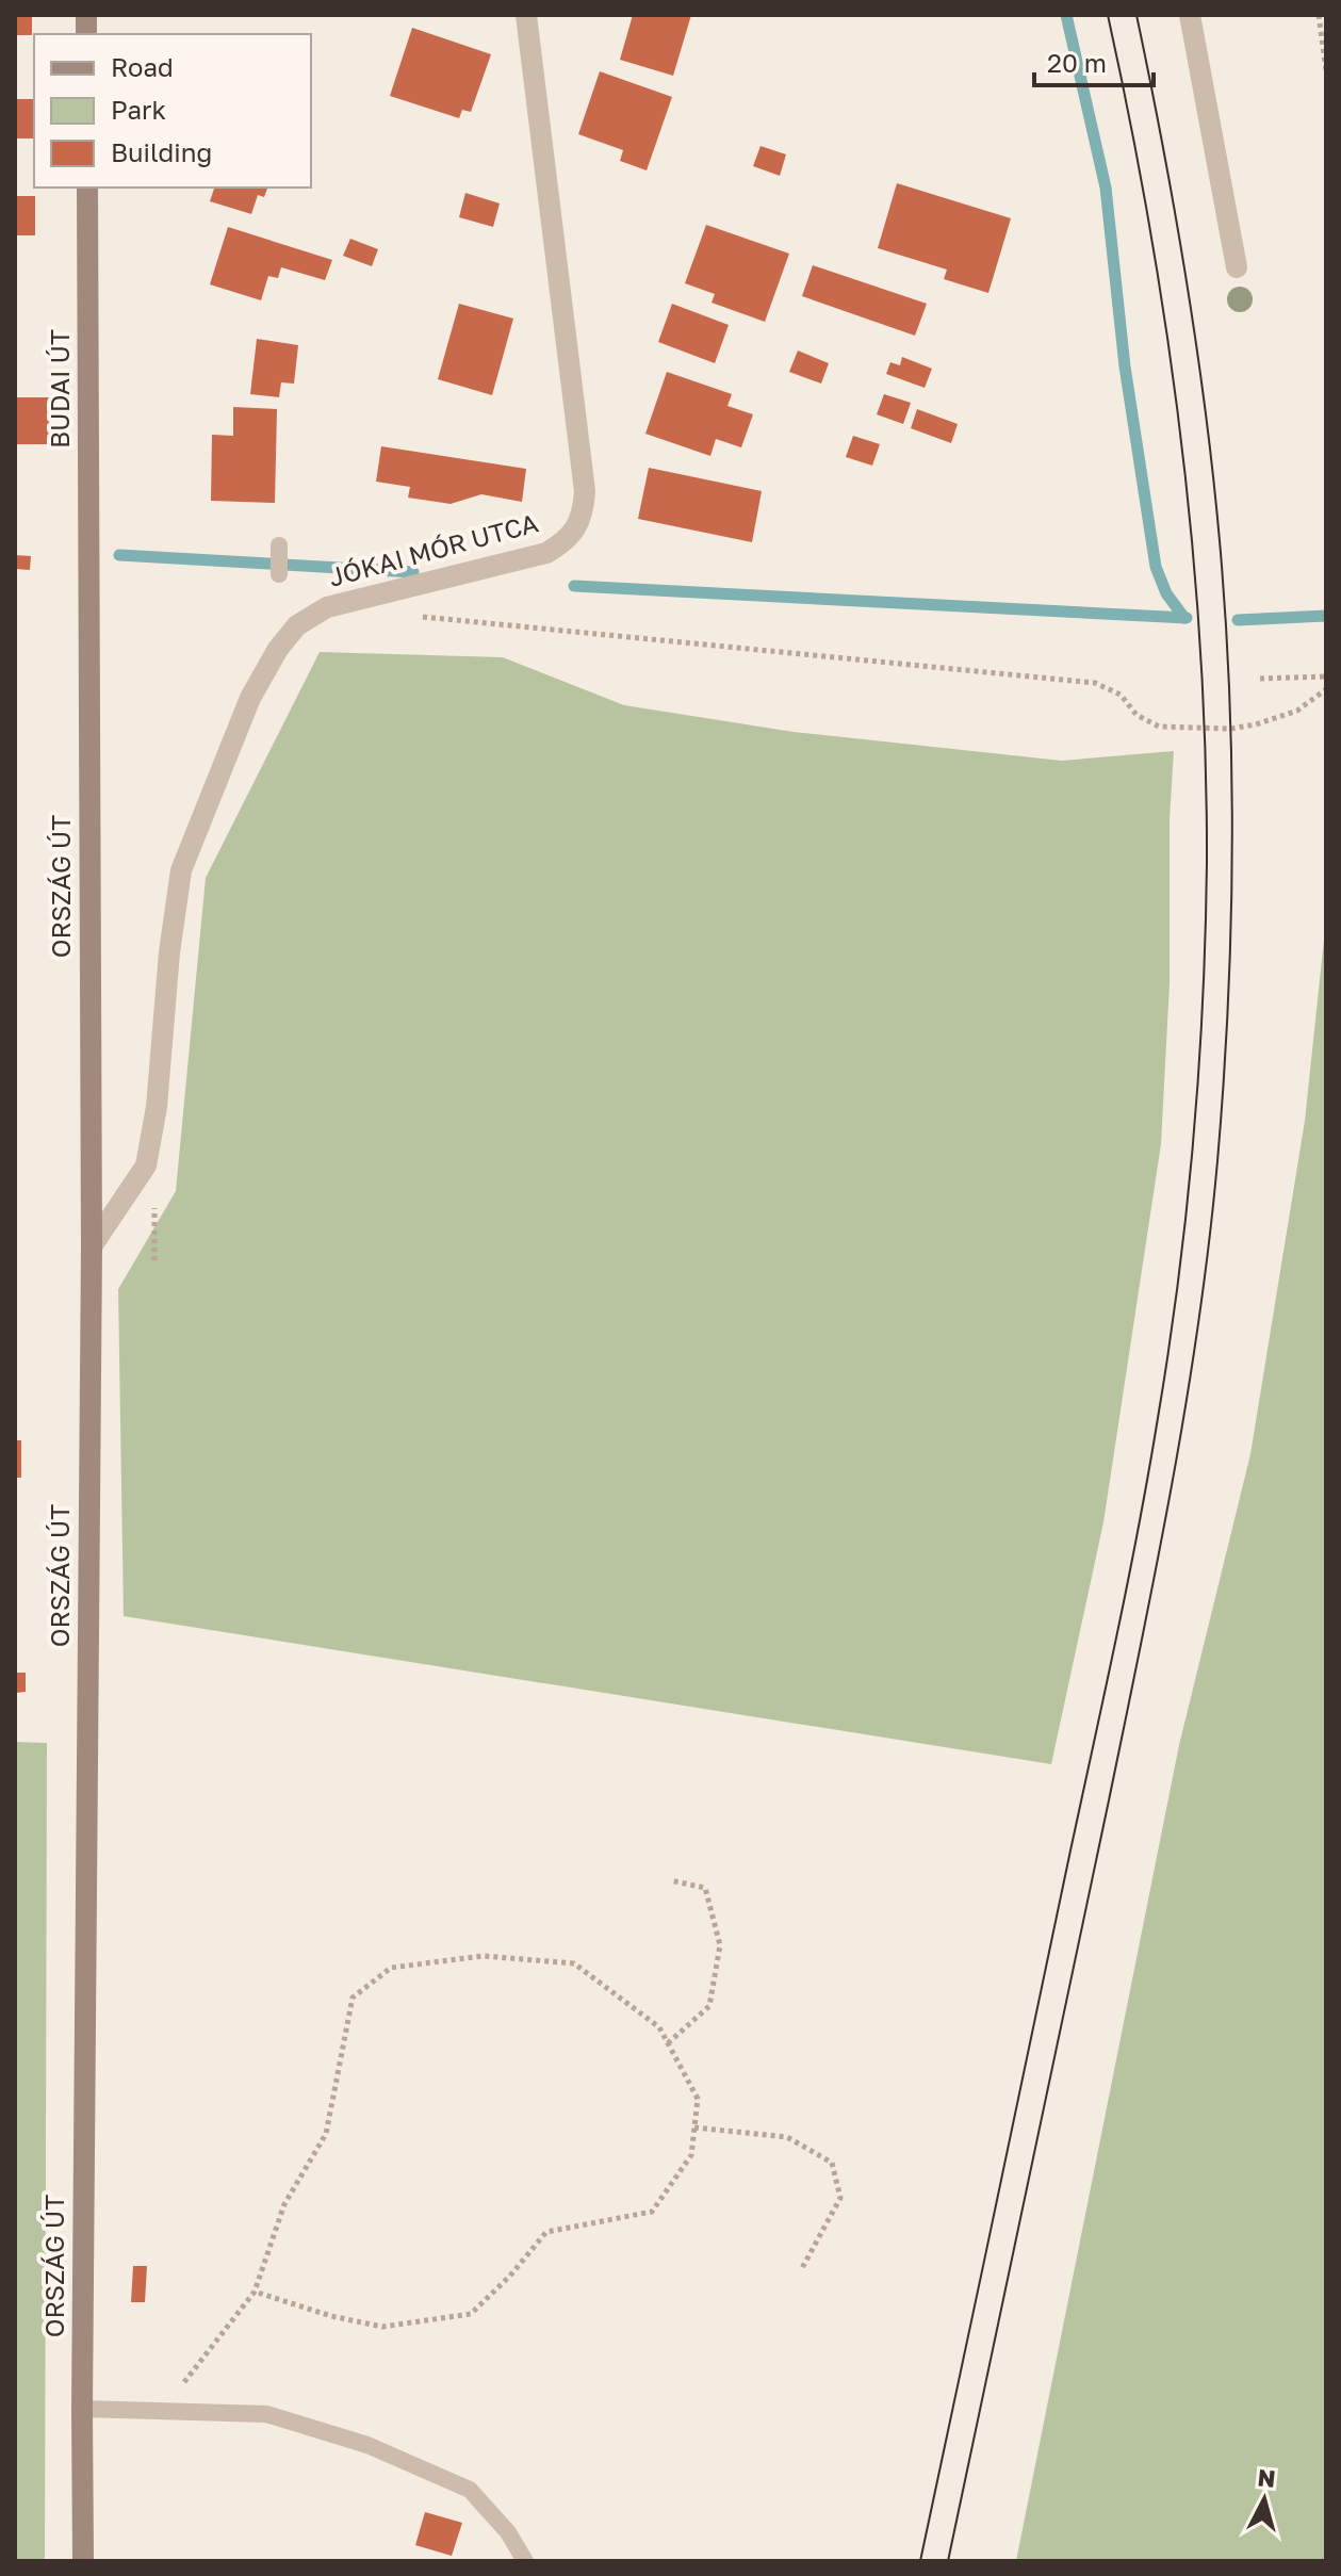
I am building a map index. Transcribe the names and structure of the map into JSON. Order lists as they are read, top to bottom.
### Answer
{
  "streets": {
    "main road": ["BUDAI ÚT", "ORSZÁG ÚT"],
    "street": ["JÓKAI MÓR UTCA"]
  },
  "crossings": [
    ["BUDAI ÚT", "ORSZÁG ÚT"],
    ["JÓKAI MÓR UTCA", "ORSZÁG ÚT"]
  ],
  "legend": ["Road", "Park", "Building"],
  "scale_bar": "20 m",
  "north": "top"
}
